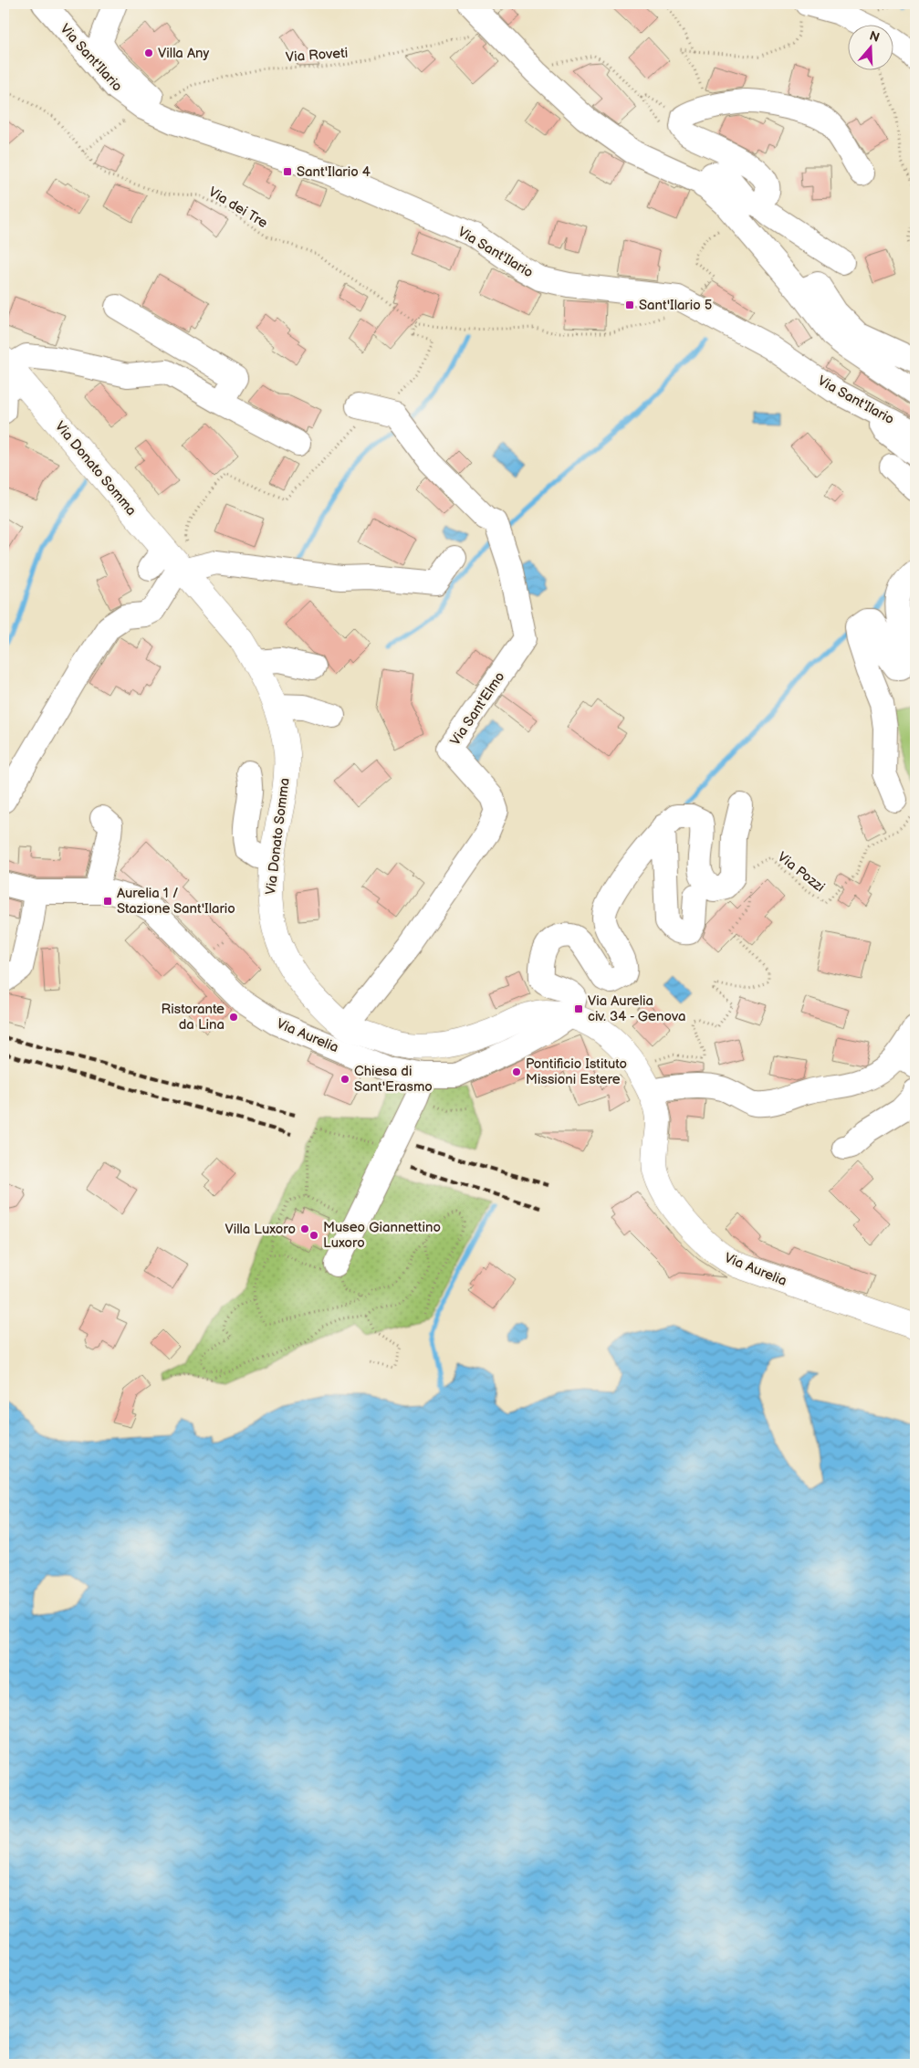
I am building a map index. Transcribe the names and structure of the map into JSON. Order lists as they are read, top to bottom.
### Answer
{
  "streets": {
    "main road": ["Via Donato Somma", "Via Aurelia"],
    "street": ["Via Sant'Ilario", "Via Sant'Elmo"],
    "path": ["Via Roveti", "Via dei Tre", "Via Pozzi"]
  },
  "crossings": [
    ["Via Sant'Ilario", "Via dei Tre"],
    ["Via Donato Somma", "Via Sant'Elmo"],
    ["Via Donato Somma", "Via Aurelia"]
  ],
  "places": {
    "other": [
      "Villa Any",
      "Ristorante da Lina",
      "Pontificio Istituto Missioni Estere",
      "Chiesa di Sant'Erasmo",
      "Villa Luxoro",
      "Museo Giannettino Luxoro"
    ],
    "transit": [
      "Sant'Ilario 4",
      "Sant'Ilario 5",
      "Aurelia 1 / Stazione Sant'Ilario",
      "Via Aurelia civ. 34 - Genova"
    ]
  },
  "north": "top"
}
